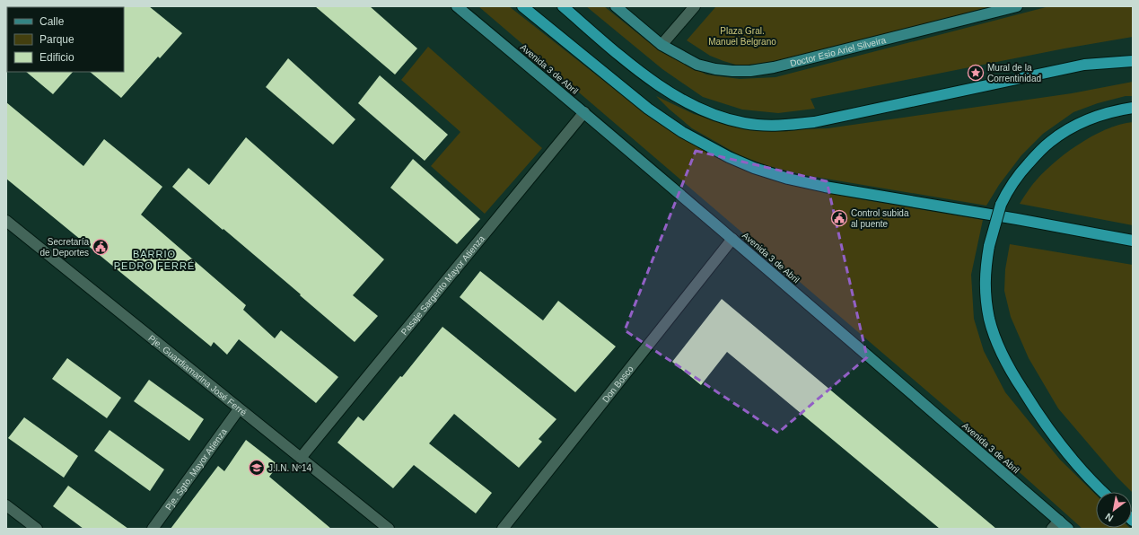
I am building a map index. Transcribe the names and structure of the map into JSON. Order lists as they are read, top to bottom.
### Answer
{
  "streets": {
    "main road": ["Doctor Esio Ariel Silveira", "Avenida 3 de Abril"],
    "street": [
      "Pasaje Sargento Mayor Atienza",
      "Pje. Guardiamarina José Ferré",
      "Don Bosco",
      "Pje. Sgto. Mayor Atienza"
    ]
  },
  "crossings": [
    ["Avenida 3 de Abril", "Pasaje Sargento Mayor Atienza"],
    ["Avenida 3 de Abril", "Don Bosco"],
    ["Pasaje Sargento Mayor Atienza", "Pje. Guardiamarina José Ferré"],
    ["Pje. Guardiamarina José Ferré", "Pje. Sgto. Mayor Atienza"]
  ],
  "districts": ["BARRIO PEDRO FERRÉ"],
  "parks": ["Plaza Gral. Manuel Belgrano"],
  "places": {
    "place": ["Mural de la Correntinidad"],
    "public building": ["Control subida al puente", "Secretaría de Deportes"],
    "school or university": ["J.I.N. Nº14"]
  },
  "legend": ["Calle", "Parque", "Edificio"],
  "north": "bottom left"
}
